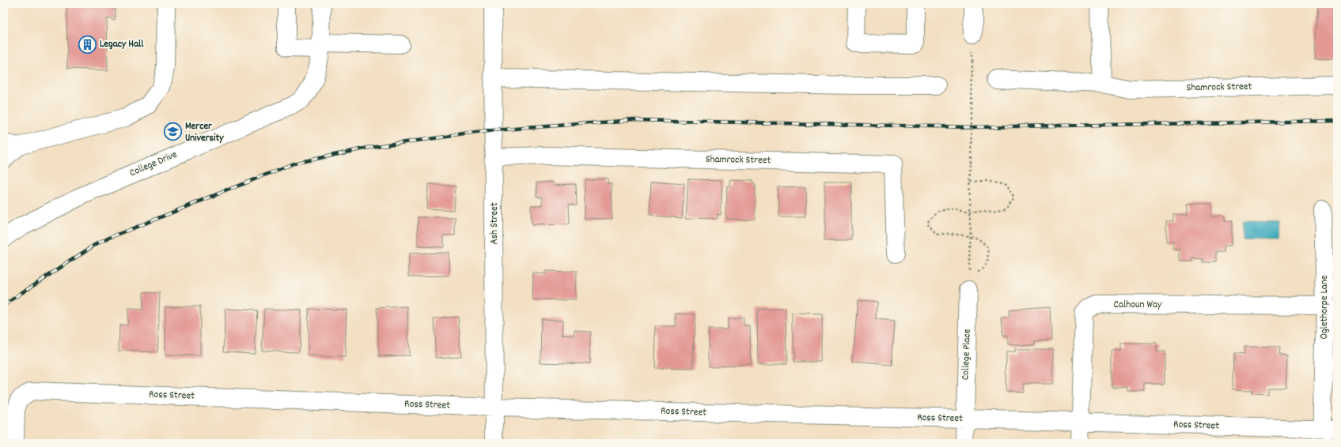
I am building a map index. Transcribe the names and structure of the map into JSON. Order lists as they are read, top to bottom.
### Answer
{
  "streets": {
    "street": [
      "Shamrock Street",
      "College Drive",
      "Ash Street",
      "Calhoun Way",
      "Oglethorpe Lane",
      "College Place",
      "Ross Street"
    ]
  },
  "crossings": [
    ["Shamrock Street", "Ash Street"],
    ["Ash Street", "Ross Street"],
    ["Calhoun Way", "Oglethorpe Lane"],
    ["Calhoun Way", "Ross Street"],
    ["Oglethorpe Lane", "Ross Street"],
    ["College Place", "Ross Street"]
  ],
  "places": {
    "building": ["Legacy Hall"],
    "school or university": ["Mercer University"]
  }
}
